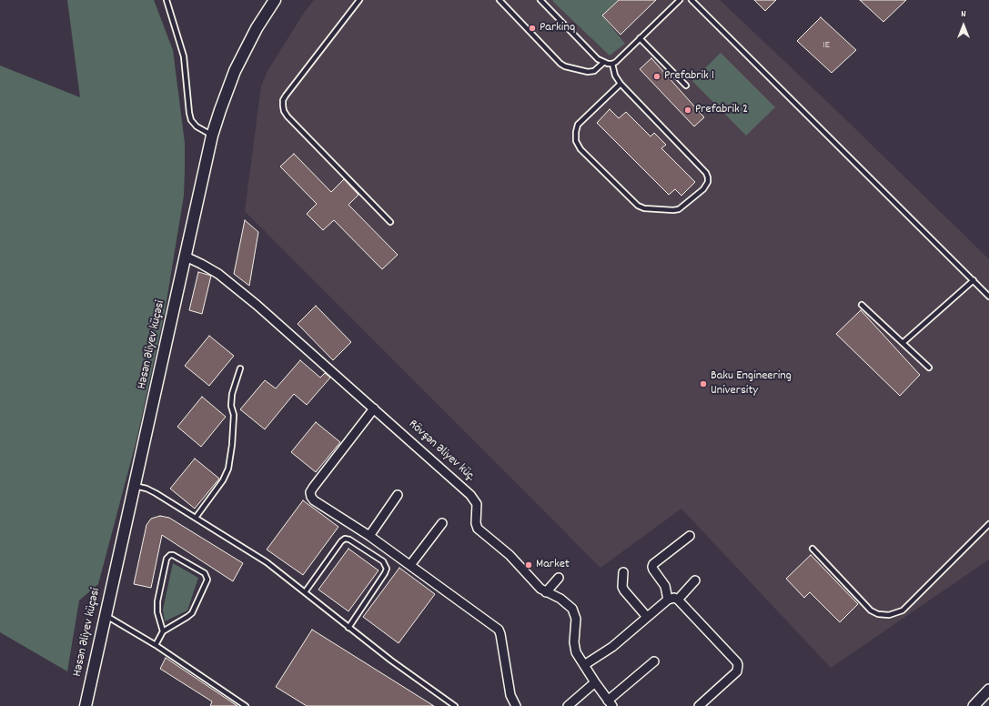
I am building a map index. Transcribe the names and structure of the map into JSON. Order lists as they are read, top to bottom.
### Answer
{
  "streets": {
    "main road": ["Həsən Əliyev küçəsi"],
    "street": ["Rövşən Əliyev küç."]
  },
  "crossings": [
    ["Həsən Əliyev küçəsi", "Rövşən Əliyev küç."]
  ],
  "places": [
    "Parkinq",
    "Prefabrik 1",
    "Prefabrik 2",
    "Baku Engineering University",
    "Market"
  ],
  "house_numbers": ["1E"],
  "north": "top"
}
